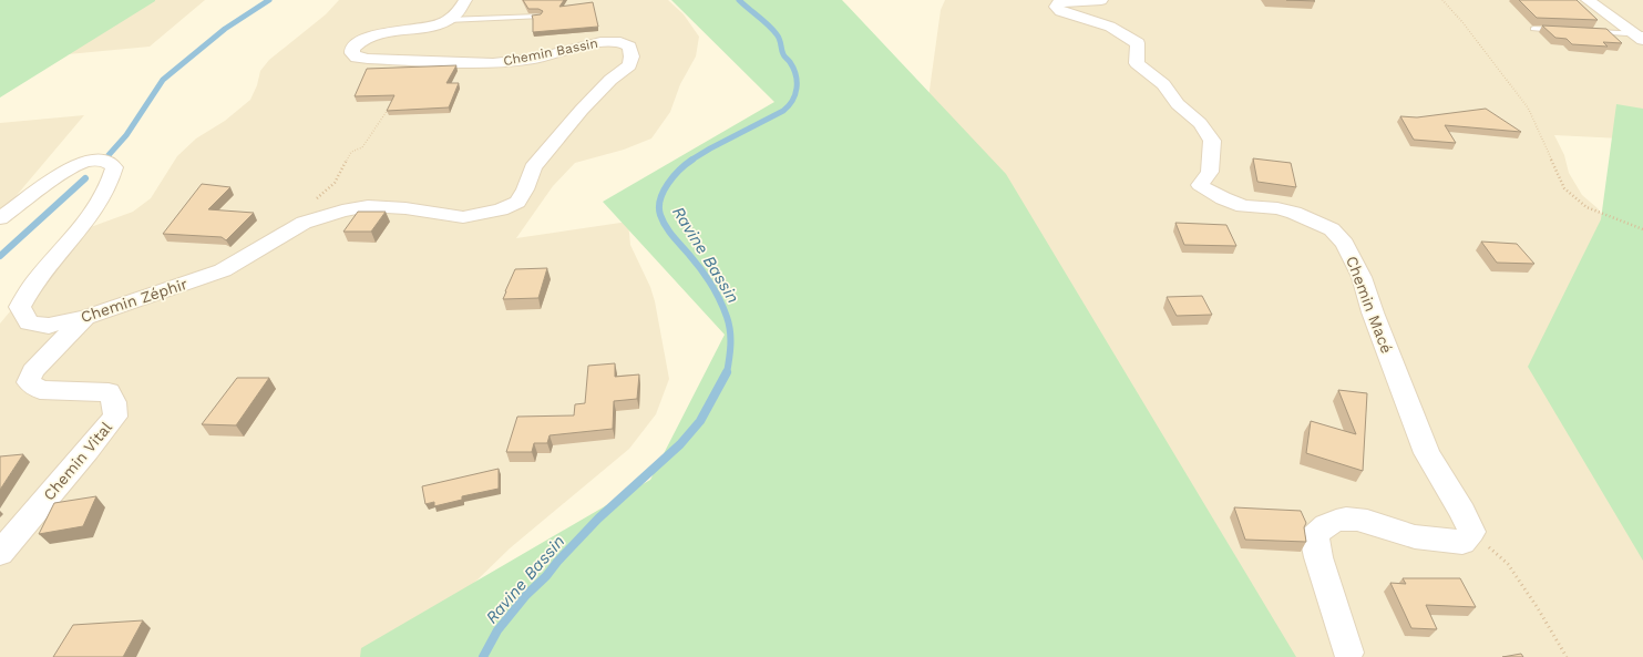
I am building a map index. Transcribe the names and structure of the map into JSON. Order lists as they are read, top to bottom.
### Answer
{
  "streets": {
    "street": [
      "Chemin Bassin",
      "Chemin Zéphir",
      "Chemin Macé",
      "Chemin Vital"
    ]
  },
  "crossings": [
    ["Chemin Bassin", "Chemin Zéphir"],
    ["Chemin Zéphir", "Chemin Vital"]
  ],
  "water": ["Ravine Bassin"]
}
